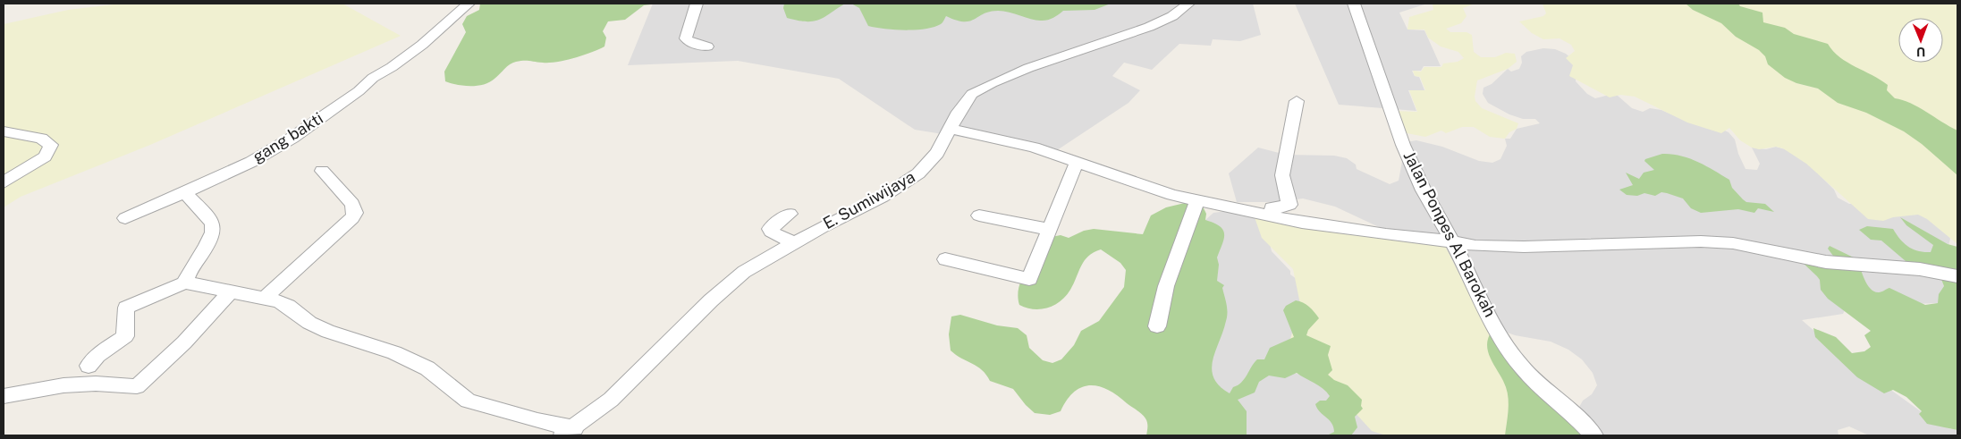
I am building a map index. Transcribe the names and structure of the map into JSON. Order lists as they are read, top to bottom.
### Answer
{
  "streets": {
    "street": ["gang bakti", "E. Sumiwijaya", "Jalan Ponpes Al Barokah"]
  },
  "north": "bottom"
}
